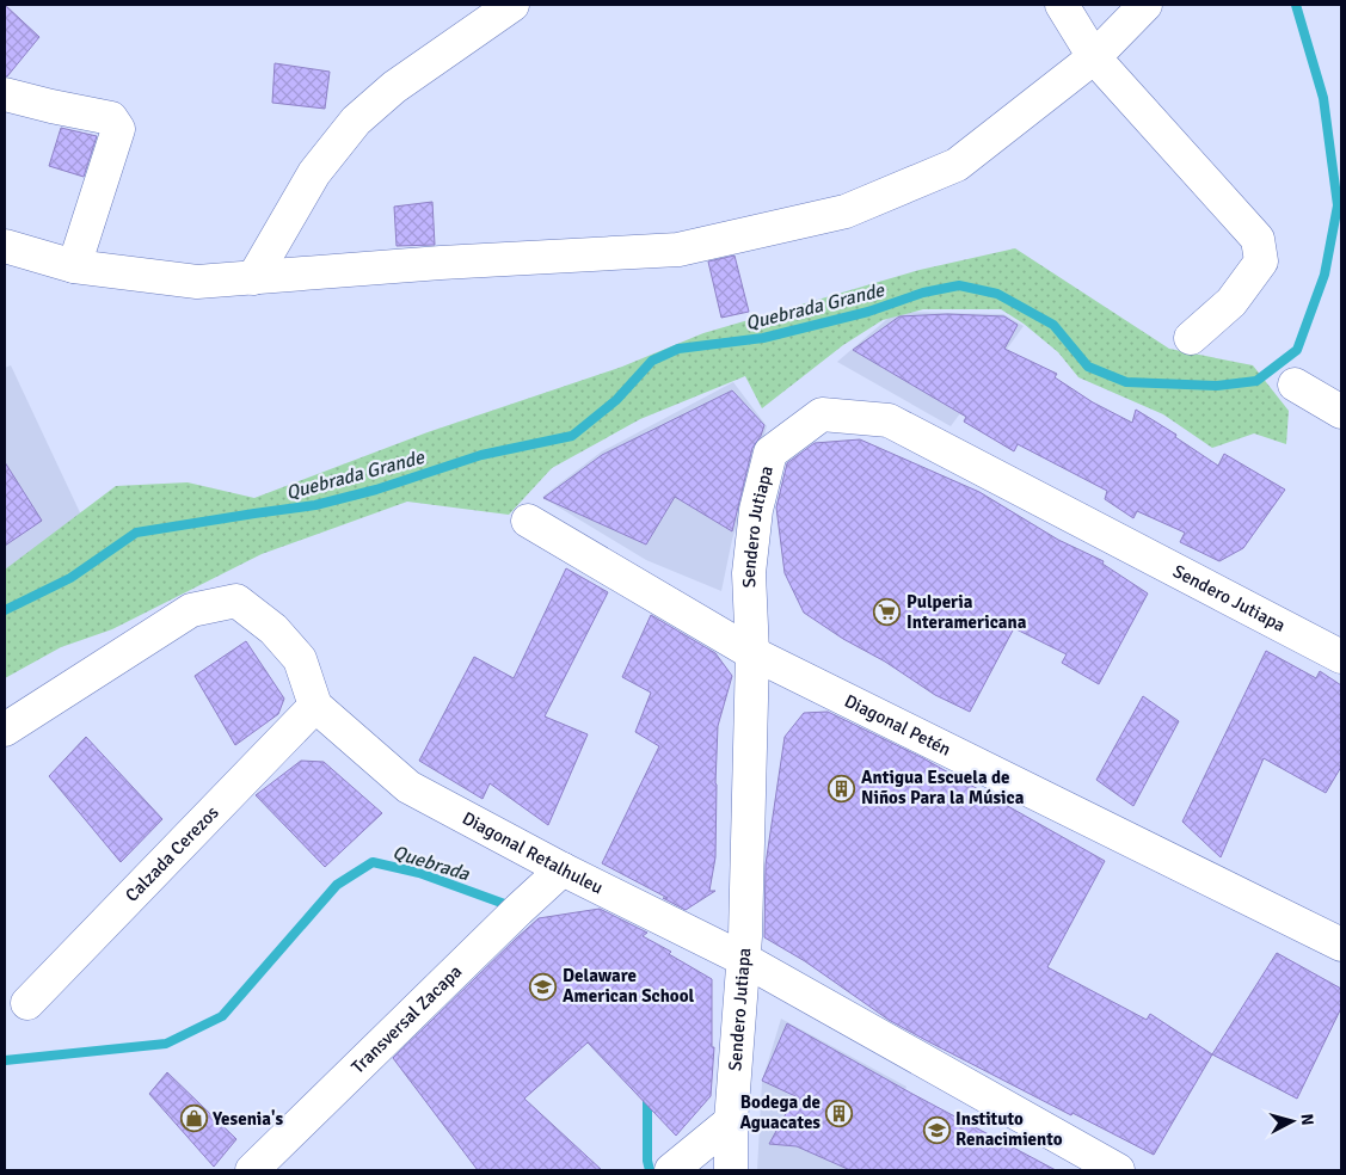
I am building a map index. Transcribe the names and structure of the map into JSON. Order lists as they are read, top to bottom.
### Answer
{
  "streets": {
    "street": [
      "Sendero Jutiapa",
      "Diagonal Petén",
      "Diagonal Retalhuleu",
      "Calzada Cerezos",
      "Transversal Zacapa"
    ]
  },
  "crossings": [
    ["Sendero Jutiapa", "Diagonal Petén"],
    ["Sendero Jutiapa", "Diagonal Retalhuleu"],
    ["Diagonal Retalhuleu", "Calzada Cerezos"],
    ["Diagonal Retalhuleu", "Transversal Zacapa"]
  ],
  "water": ["Quebrada Grande", "Quebrada"],
  "places": {
    "supermarket": ["Pulperia Interamericana"],
    "building": ["Antigua Escuela de Niños Para la Música", "Bodega de Aguacates"],
    "school or university": ["Delaware American School", "Instituto Renacimiento"],
    "shop": ["Yesenia's"]
  },
  "north": "right"
}
